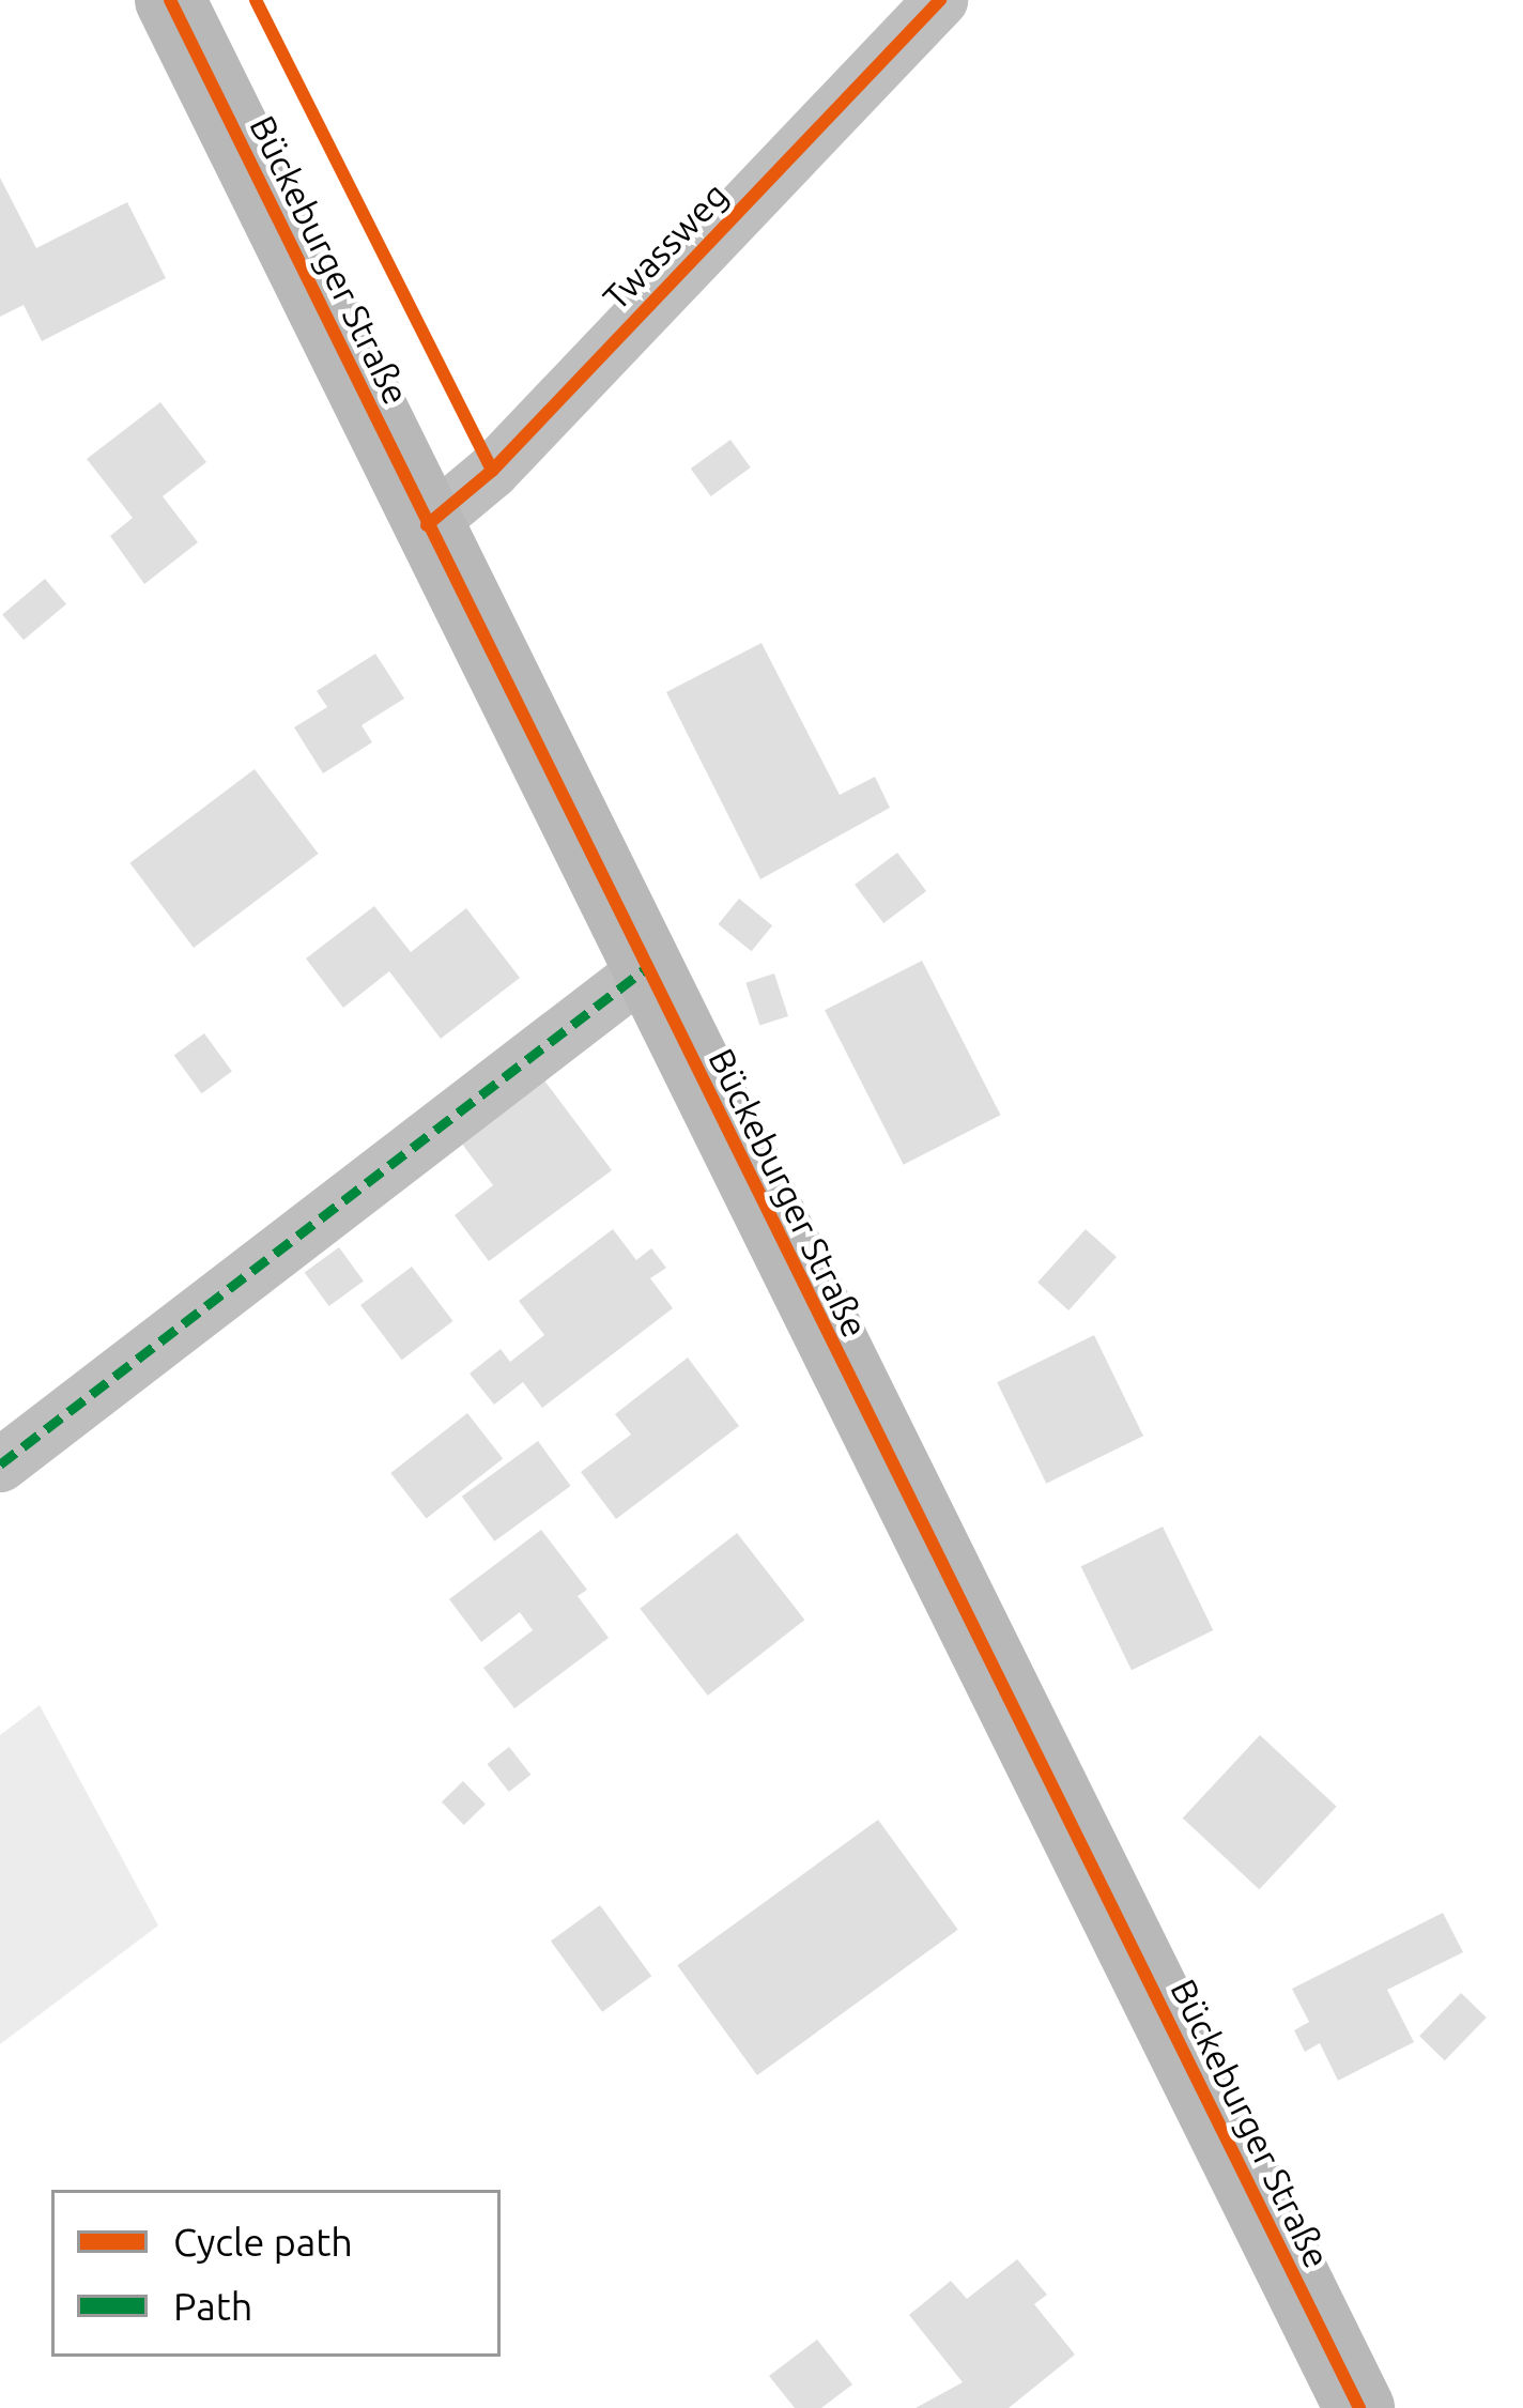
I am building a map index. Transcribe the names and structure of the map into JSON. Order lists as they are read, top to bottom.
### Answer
{
  "streets": {
    "street": ["Twassweg", "Bückeburger Straße"]
  },
  "crossings": [
    ["Twassweg", "Bückeburger Straße"]
  ],
  "legend": ["Cycle path", "Path"]
}
